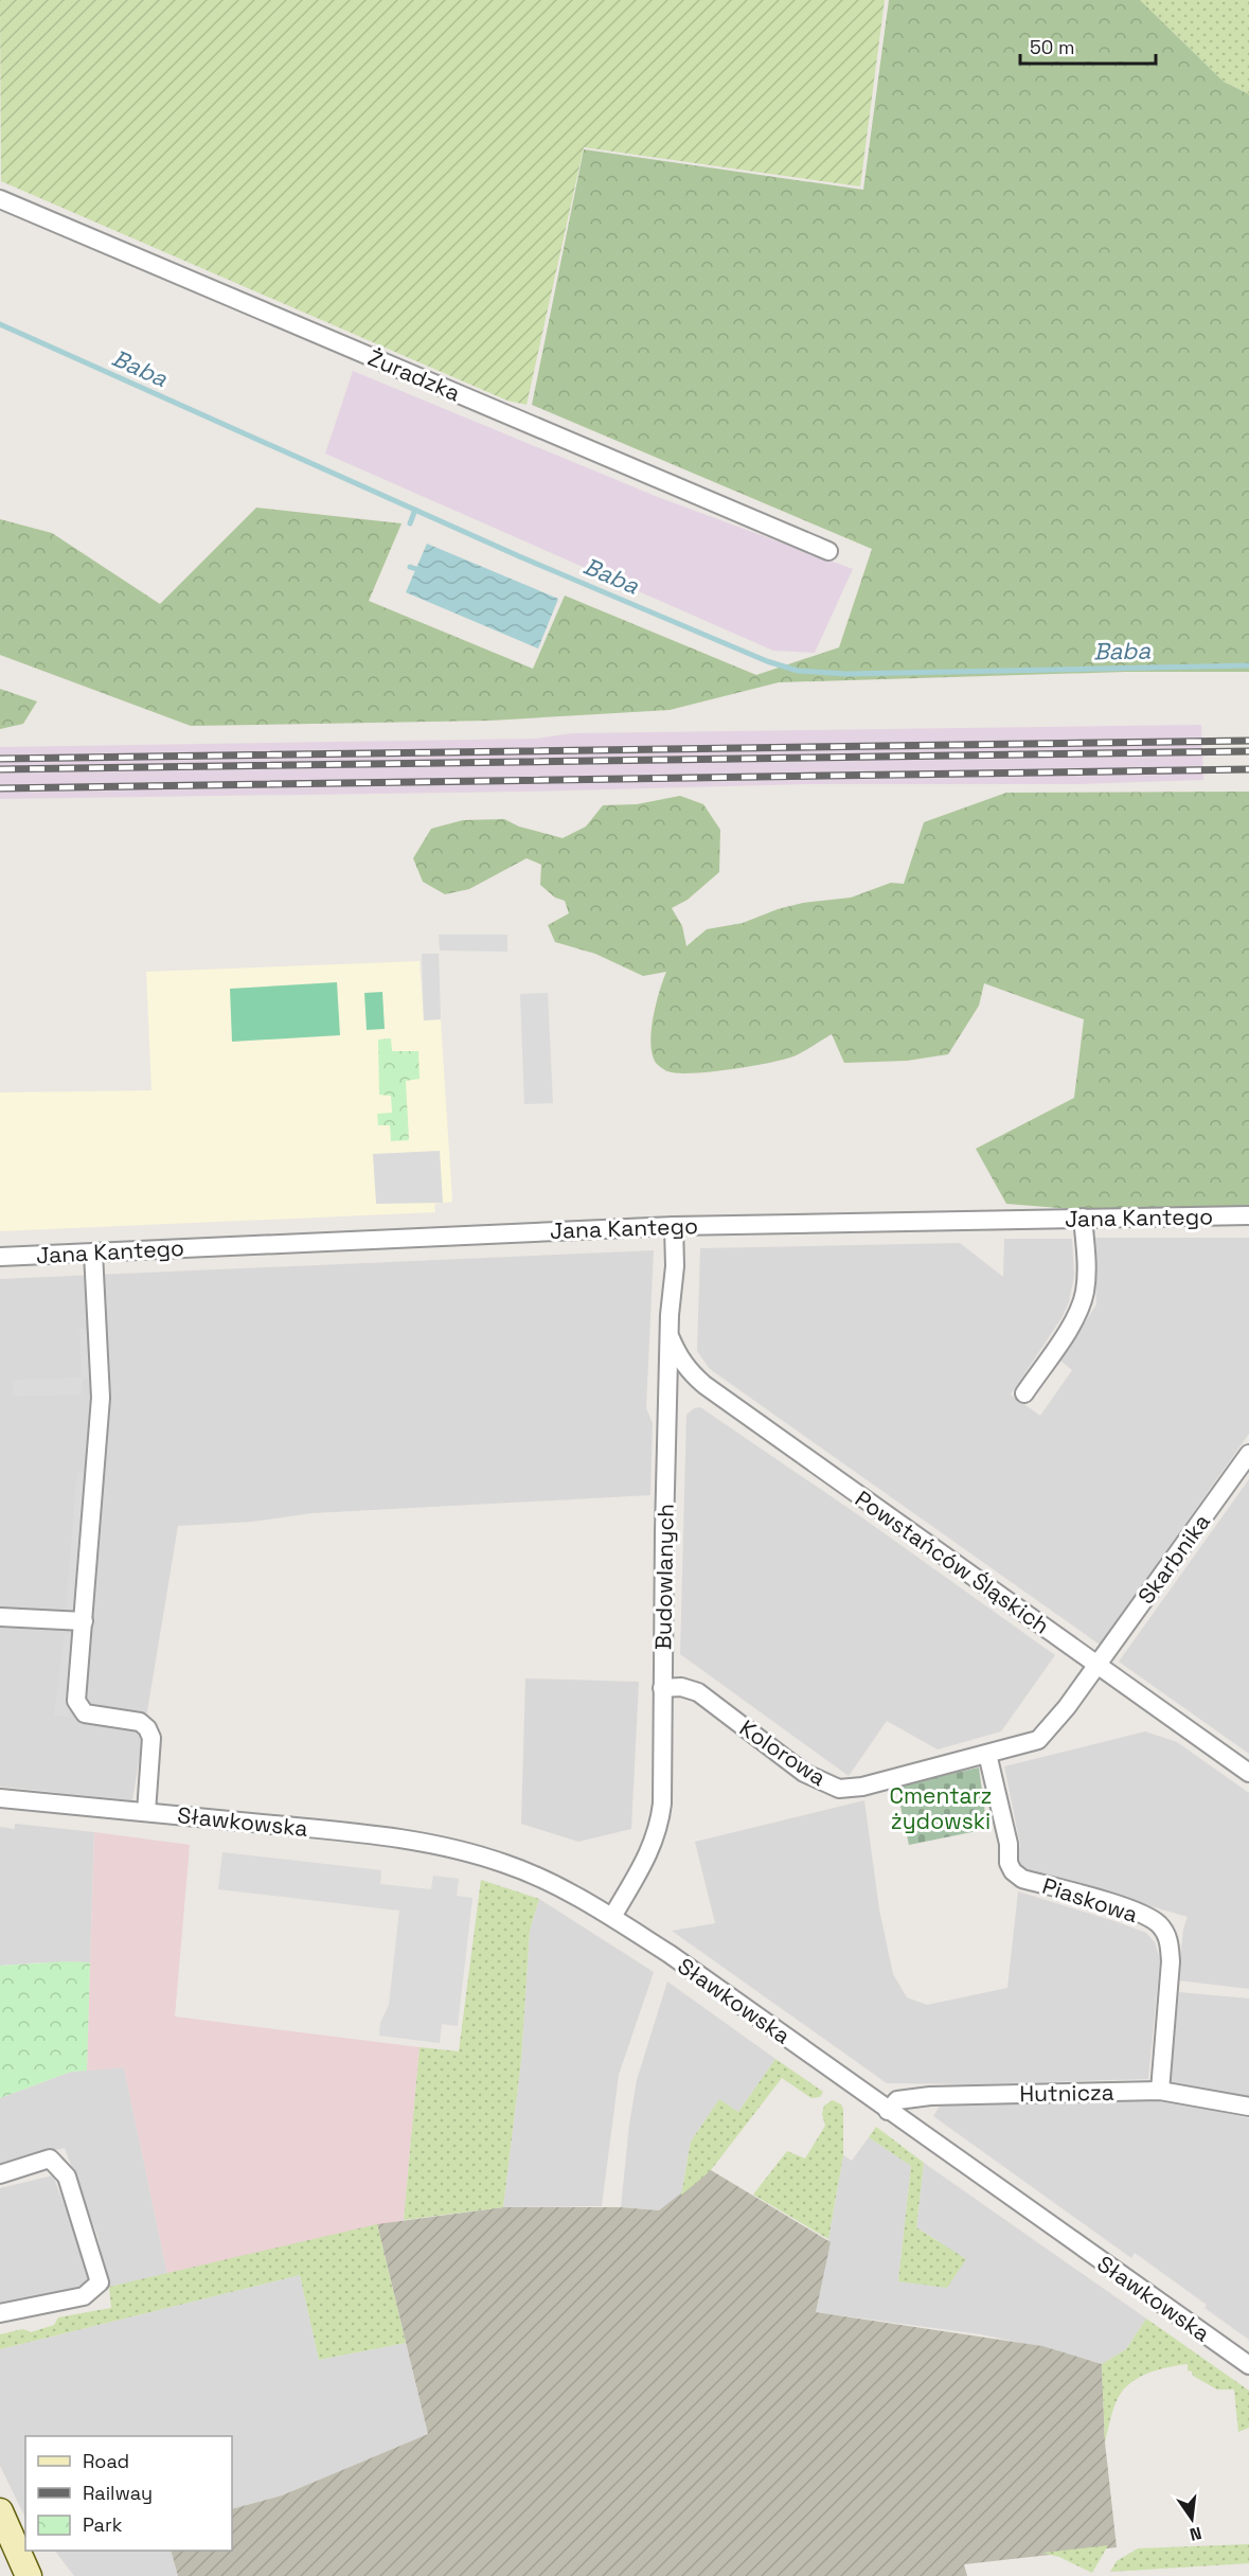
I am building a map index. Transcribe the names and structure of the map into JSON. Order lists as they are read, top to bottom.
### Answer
{
  "streets": {
    "street": [
      "Żuradzka",
      "Jana Kantego",
      "Skarbnika",
      "Powstańców Śląskich",
      "Budowlanych",
      "Kolorowa",
      "Sławkowska",
      "Piaskowa",
      "Hutnicza"
    ]
  },
  "crossings": [
    ["Jana Kantego", "Budowlanych"],
    ["Jana Kantego", "Sławkowska"],
    ["Skarbnika", "Powstańców Śląskich"],
    ["Skarbnika", "Kolorowa"],
    ["Powstańców Śląskich", "Budowlanych"],
    ["Powstańców Śląskich", "Kolorowa"],
    ["Budowlanych", "Kolorowa"],
    ["Budowlanych", "Sławkowska"],
    ["Kolorowa", "Piaskowa"],
    ["Sławkowska", "Hutnicza"],
    ["Piaskowa", "Hutnicza"]
  ],
  "water": ["Baba"],
  "parks": ["Cmentarz żydowski"],
  "legend": ["Road", "Railway", "Park"],
  "scale_bar": "50 m",
  "north": "bottom"
}
